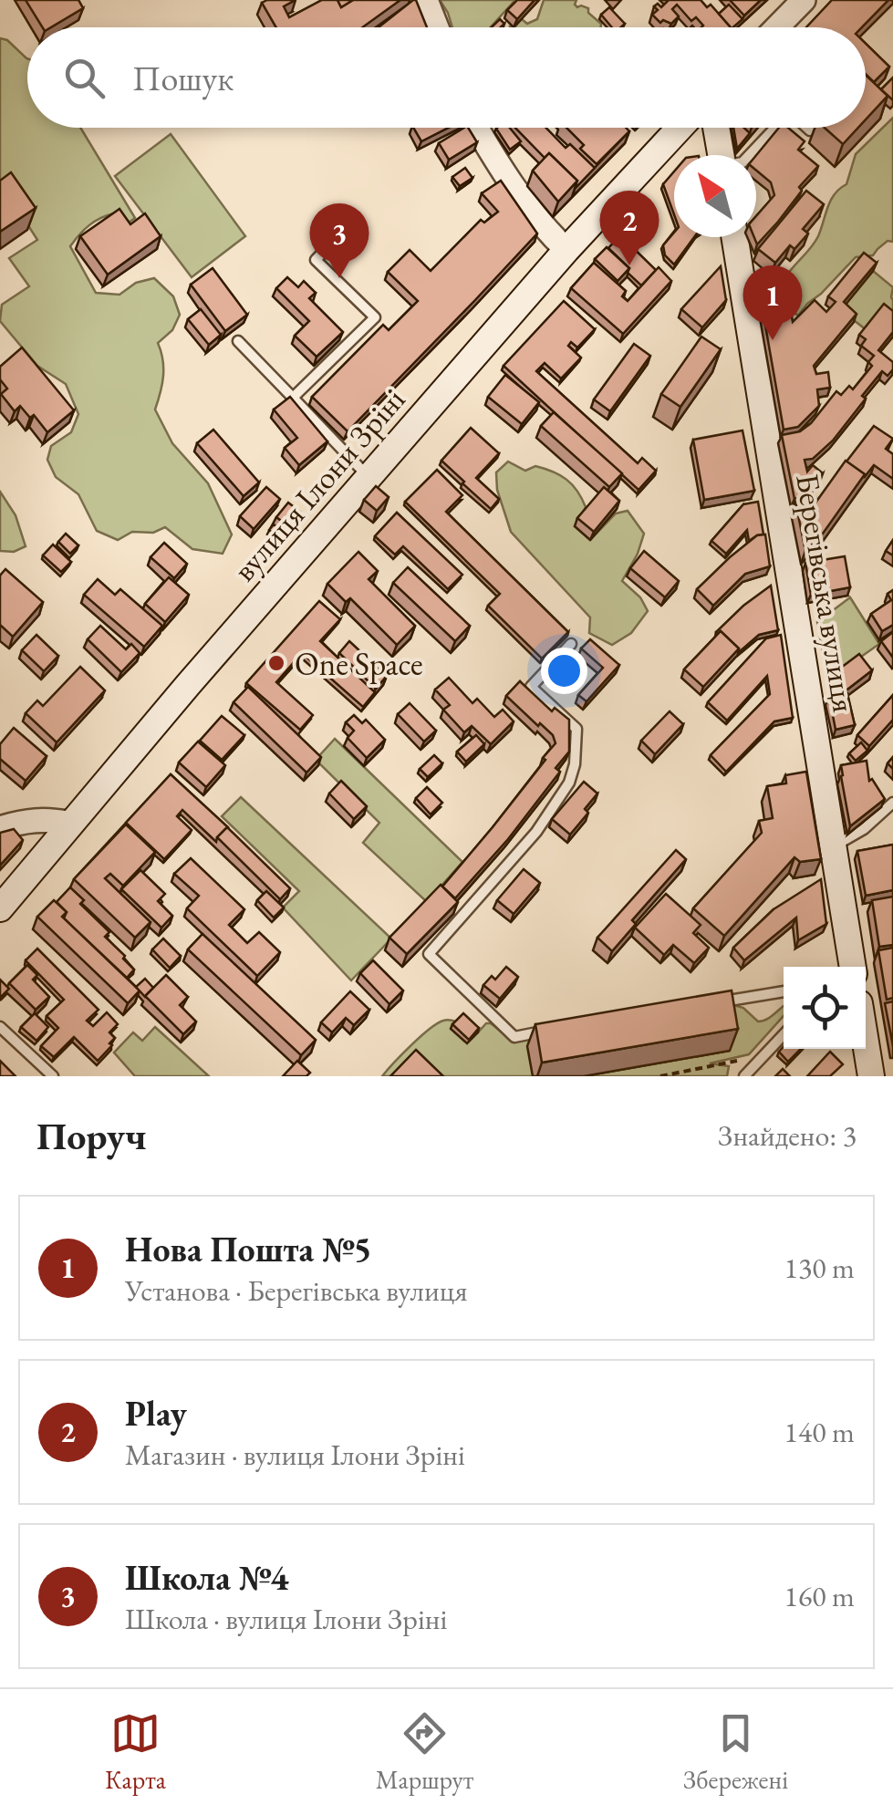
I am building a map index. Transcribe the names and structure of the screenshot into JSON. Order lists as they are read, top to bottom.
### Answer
{
  "streets": {
    "main road": ["вулиця Ілони Зріні", "Берегівська вулиця"]
  },
  "places": ["One Space"],
  "north": "top left",
  "page": {
    "search": "Пошук",
    "pins": ["2", "3", "1"],
    "heading": ["Поруч", "Знайдено: 3"],
    "list": [
      {
        "mark": "1",
        "name": "Нова Пошта №5",
        "note": "Установа · Берегівська вулиця",
        "value": "130 m"
      },
      {
        "mark": "2",
        "name": "Play",
        "note": "Магазин · вулиця Ілони Зріні",
        "value": "140 m"
      },
      {
        "mark": "3",
        "name": "Школа №4",
        "note": "Школа · вулиця Ілони Зріні",
        "value": "160 m"
      }
    ],
    "nav": ["Карта", "Маршрут", "Збережені"]
  }
}
